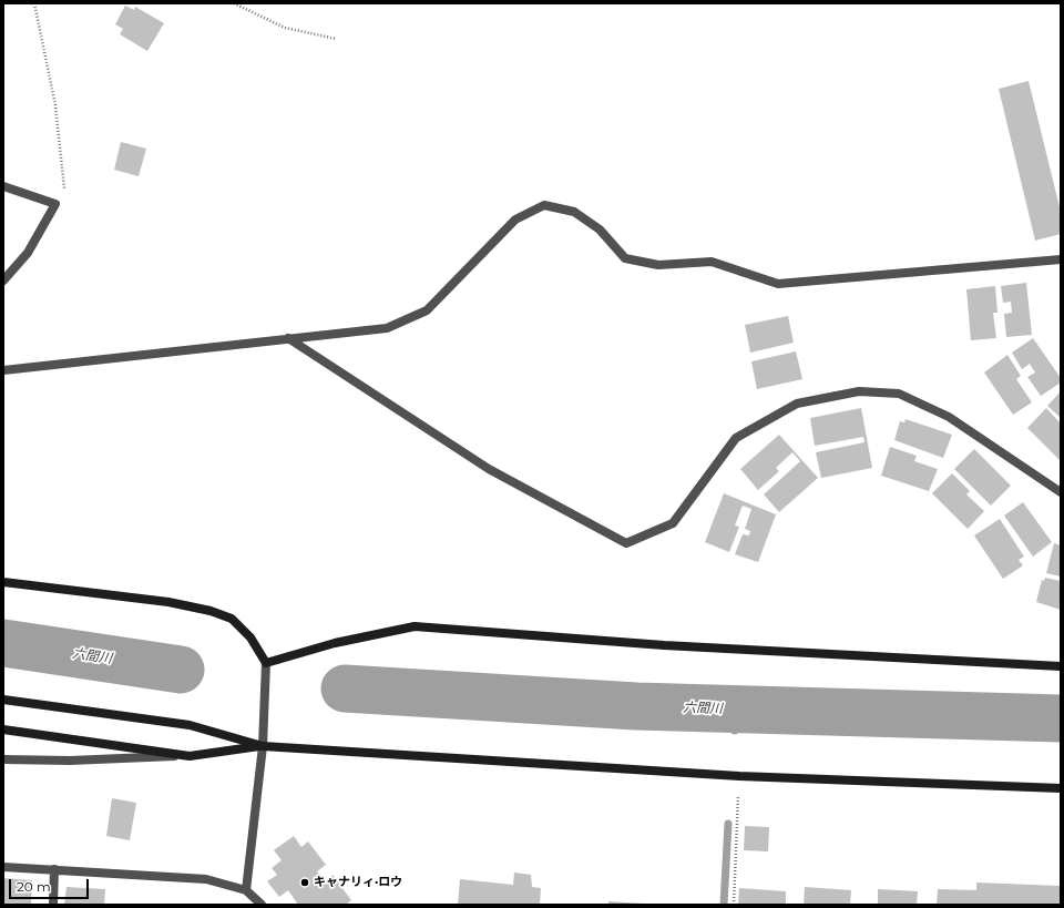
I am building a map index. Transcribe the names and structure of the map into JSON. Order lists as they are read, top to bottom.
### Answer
{
  "water": ["六間川"],
  "places": ["キャナリィ·ロウ"],
  "scale_bar": "20 m"
}
